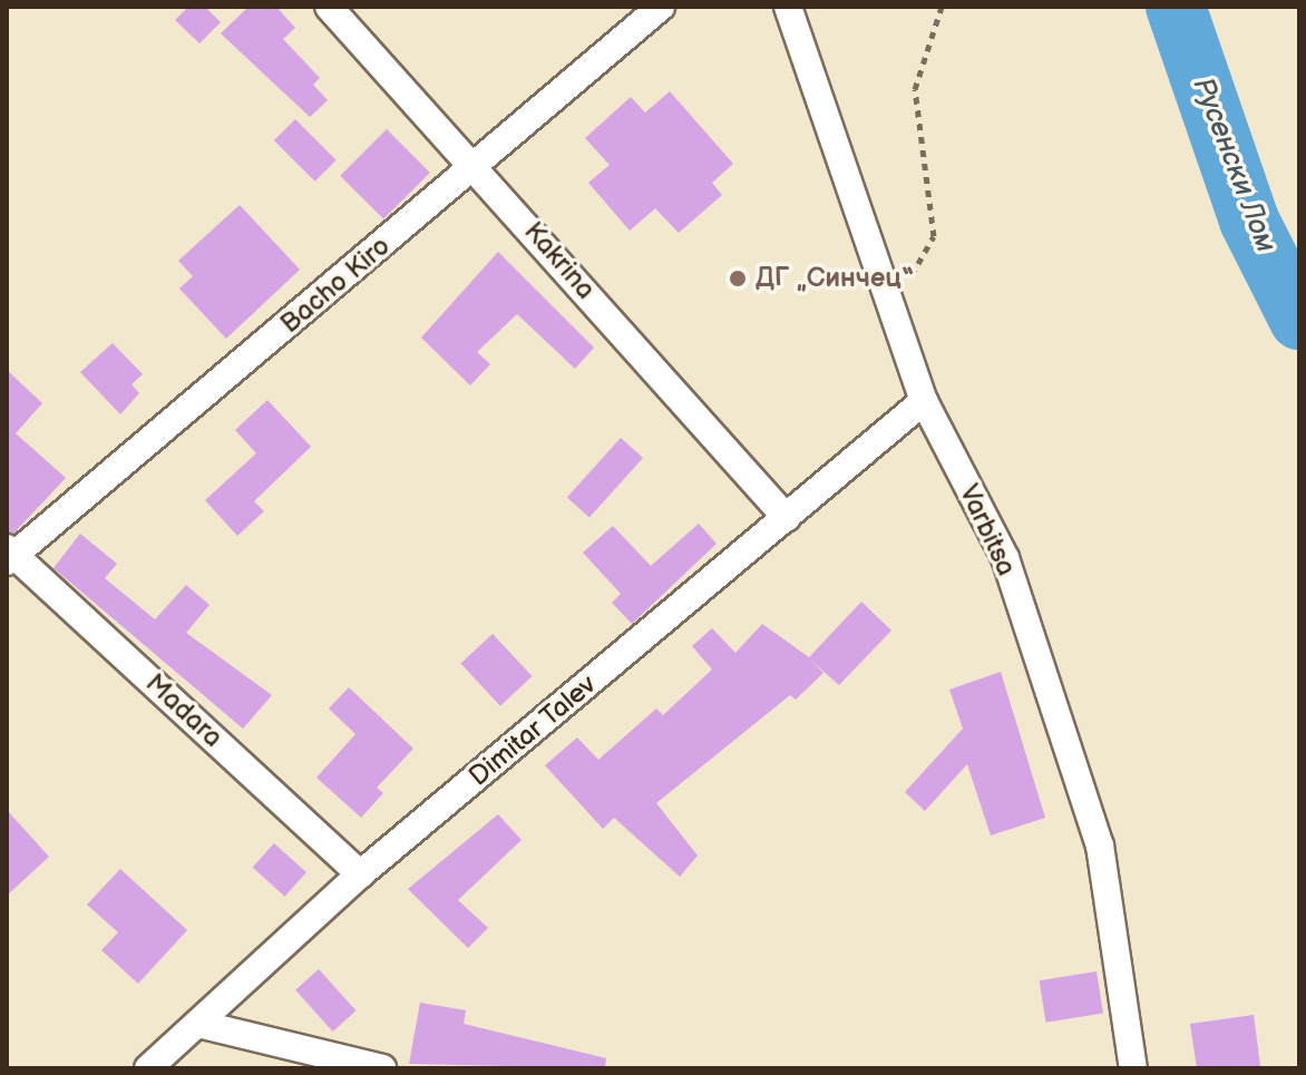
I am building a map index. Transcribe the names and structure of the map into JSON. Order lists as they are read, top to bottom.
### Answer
{
  "streets": {
    "street": [
      "Kakrina",
      "Bacho Kiro",
      "Varbitsa",
      "Madara",
      "Dimitar Talev"
    ]
  },
  "crossings": [
    ["Kakrina", "Bacho Kiro"],
    ["Kakrina", "Dimitar Talev"],
    ["Bacho Kiro", "Madara"],
    ["Varbitsa", "Dimitar Talev"],
    ["Madara", "Dimitar Talev"]
  ],
  "water": ["Русенски Лом"],
  "places": ["ДГ „Синчец“"]
}
